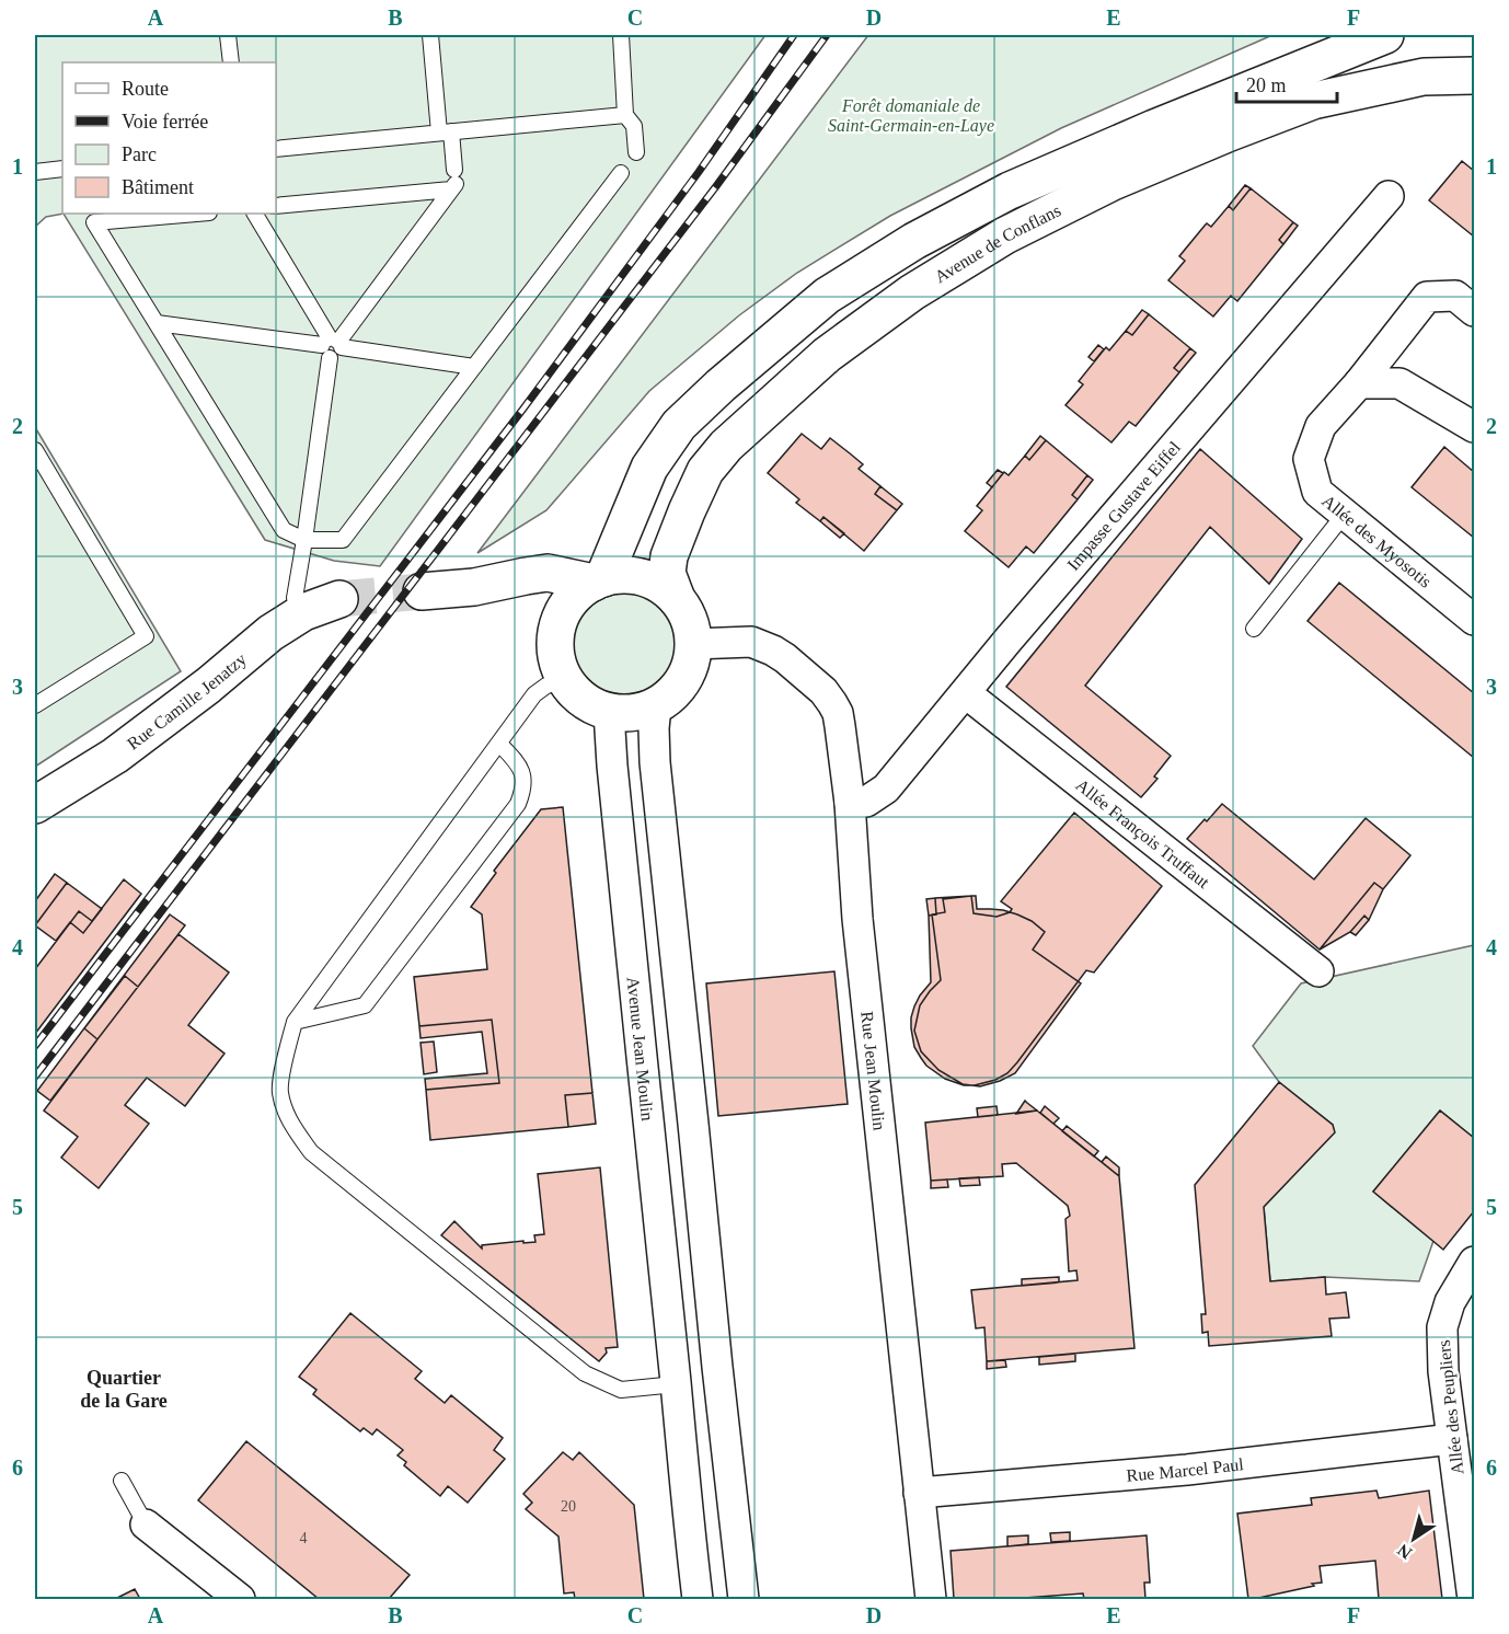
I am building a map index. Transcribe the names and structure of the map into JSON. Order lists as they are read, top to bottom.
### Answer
{
  "streets": {
    "street": [
      "Avenue de Conflans",
      "Impasse Gustave Eiffel",
      "Allée des Myosotis",
      "Rue Camille Jenatzy",
      "Allée François Truffaut",
      "Avenue Jean Moulin",
      "Rue Jean Moulin",
      "Allée des Peupliers",
      "Rue Marcel Paul"
    ]
  },
  "crossings": [
    ["Avenue de Conflans", "Avenue Jean Moulin"],
    ["Avenue de Conflans", "Rue Jean Moulin"],
    ["Impasse Gustave Eiffel", "Allée François Truffaut"],
    ["Impasse Gustave Eiffel", "Rue Jean Moulin"],
    ["Avenue Jean Moulin", "Rue Jean Moulin"],
    ["Rue Jean Moulin", "Rue Marcel Paul"],
    ["Allée des Peupliers", "Rue Marcel Paul"]
  ],
  "districts": ["Quartier de la Gare"],
  "parks": ["Forêt domaniale de Saint-Germain-en-Laye"],
  "house_numbers": ["20", "4"],
  "legend": [
    "Route",
    "Voie ferrée",
    "Parc",
    "Bâtiment"
  ],
  "scale_bar": "20 m",
  "north": "bottom left",
  "grid": {
    "columns": [
      "A",
      "B",
      "C",
      "D",
      "E",
      "F"
    ],
    "rows": [
      "1",
      "2",
      "3",
      "4",
      "5",
      "6"
    ]
  }
}
